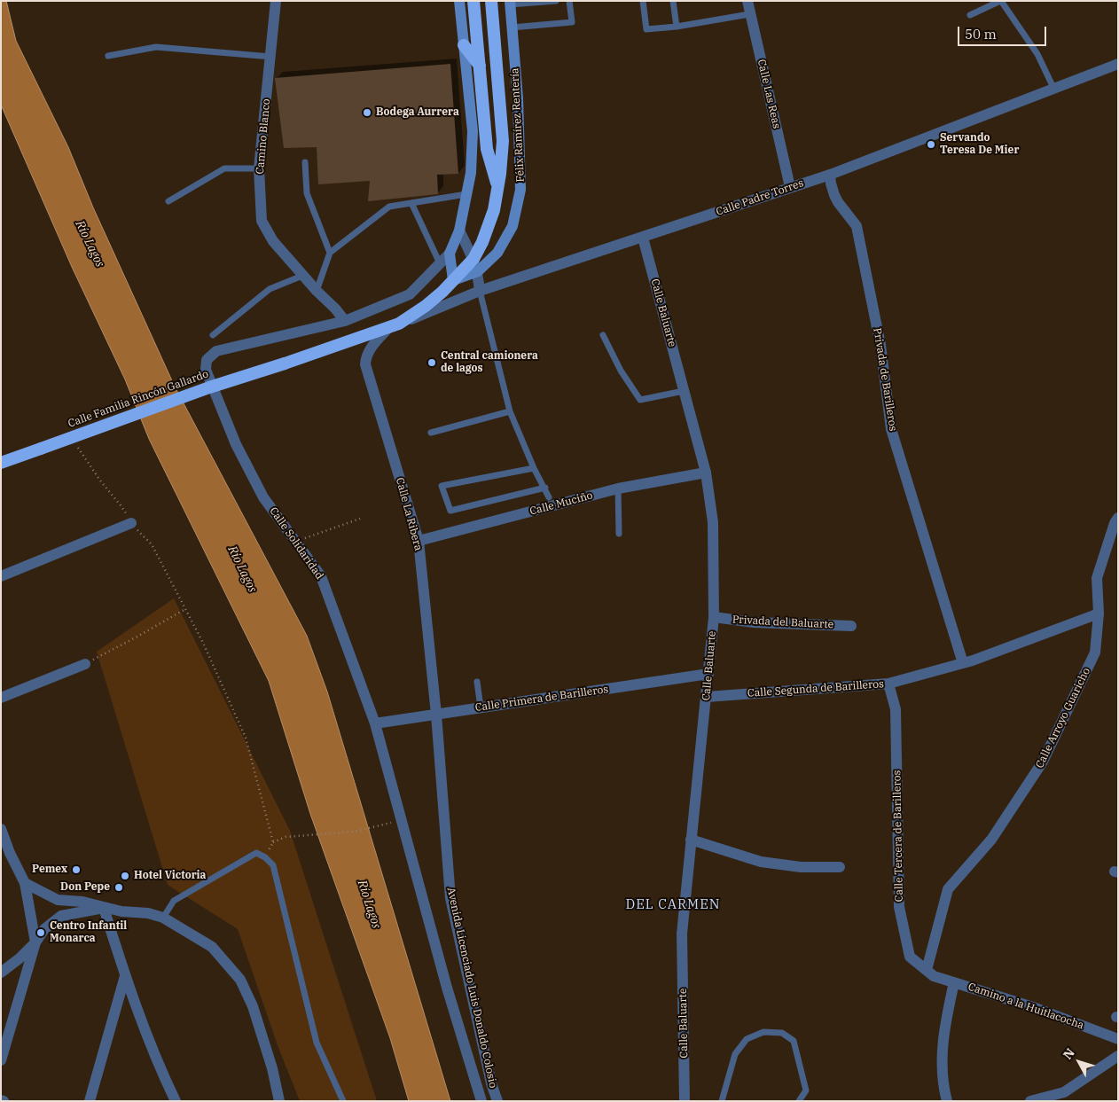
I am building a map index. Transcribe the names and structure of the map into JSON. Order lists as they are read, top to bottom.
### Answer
{
  "streets": {
    "highway": ["Calle Familia Rincón Gallardo"],
    "main road": ["Félix Ramírez Rentería"],
    "street": [
      "Calle Las Reas",
      "Camino Blanco",
      "Calle Padre Torres",
      "Calle Baluarte",
      "Privada de Barilleros",
      "Calle Muciño",
      "Calle La Ribera",
      "Calle Solidaridad",
      "Privada del Baluarte",
      "Calle Segunda de Barilleros",
      "Calle Primera de Barilleros",
      "Calle Arroyo Guaricho",
      "Calle Tercera de Barilleros",
      "Avenida Licenciado Luis Donaldo Colosio",
      "Camino a la Huitlacocha"
    ]
  },
  "crossings": [
    ["Calle Las Reas", "Calle Padre Torres"],
    ["Félix Ramírez Rentería", "Calle Familia Rincón Gallardo"],
    ["Camino Blanco", "Calle Solidaridad"],
    ["Calle Padre Torres", "Calle Baluarte"],
    ["Calle Padre Torres", "Privada de Barilleros"],
    ["Calle Padre Torres", "Calle Familia Rincón Gallardo"],
    ["Calle Padre Torres", "Calle La Ribera"],
    ["Calle Baluarte", "Calle Muciño"],
    ["Calle Baluarte", "Privada del Baluarte"],
    ["Calle Baluarte", "Calle Segunda de Barilleros"],
    ["Calle Baluarte", "Calle Primera de Barilleros"],
    ["Privada de Barilleros", "Calle Segunda de Barilleros"],
    ["Calle Familia Rincón Gallardo", "Calle La Ribera"],
    ["Calle Muciño", "Calle La Ribera"],
    ["Calle La Ribera", "Calle Primera de Barilleros"],
    ["Calle La Ribera", "Avenida Licenciado Luis Donaldo Colosio"],
    ["Calle Solidaridad", "Calle Primera de Barilleros"],
    ["Calle Solidaridad", "Avenida Licenciado Luis Donaldo Colosio"],
    ["Calle Segunda de Barilleros", "Calle Arroyo Guaricho"],
    ["Calle Segunda de Barilleros", "Calle Tercera de Barilleros"],
    ["Calle Primera de Barilleros", "Avenida Licenciado Luis Donaldo Colosio"],
    ["Calle Arroyo Guaricho", "Calle Tercera de Barilleros"],
    ["Calle Arroyo Guaricho", "Camino a la Huitlacocha"],
    ["Calle Tercera de Barilleros", "Camino a la Huitlacocha"]
  ],
  "districts": ["DEL CARMEN"],
  "water": ["Río Lagos"],
  "places": [
    "Bodega Aurrera",
    "Servando Teresa De Mier",
    "Central camionera de lagos",
    "Pemex",
    "Hotel Victoria",
    "Don Pepe",
    "Centro Infantil Monarca"
  ],
  "scale_bar": "50 m",
  "north": "top left"
}
